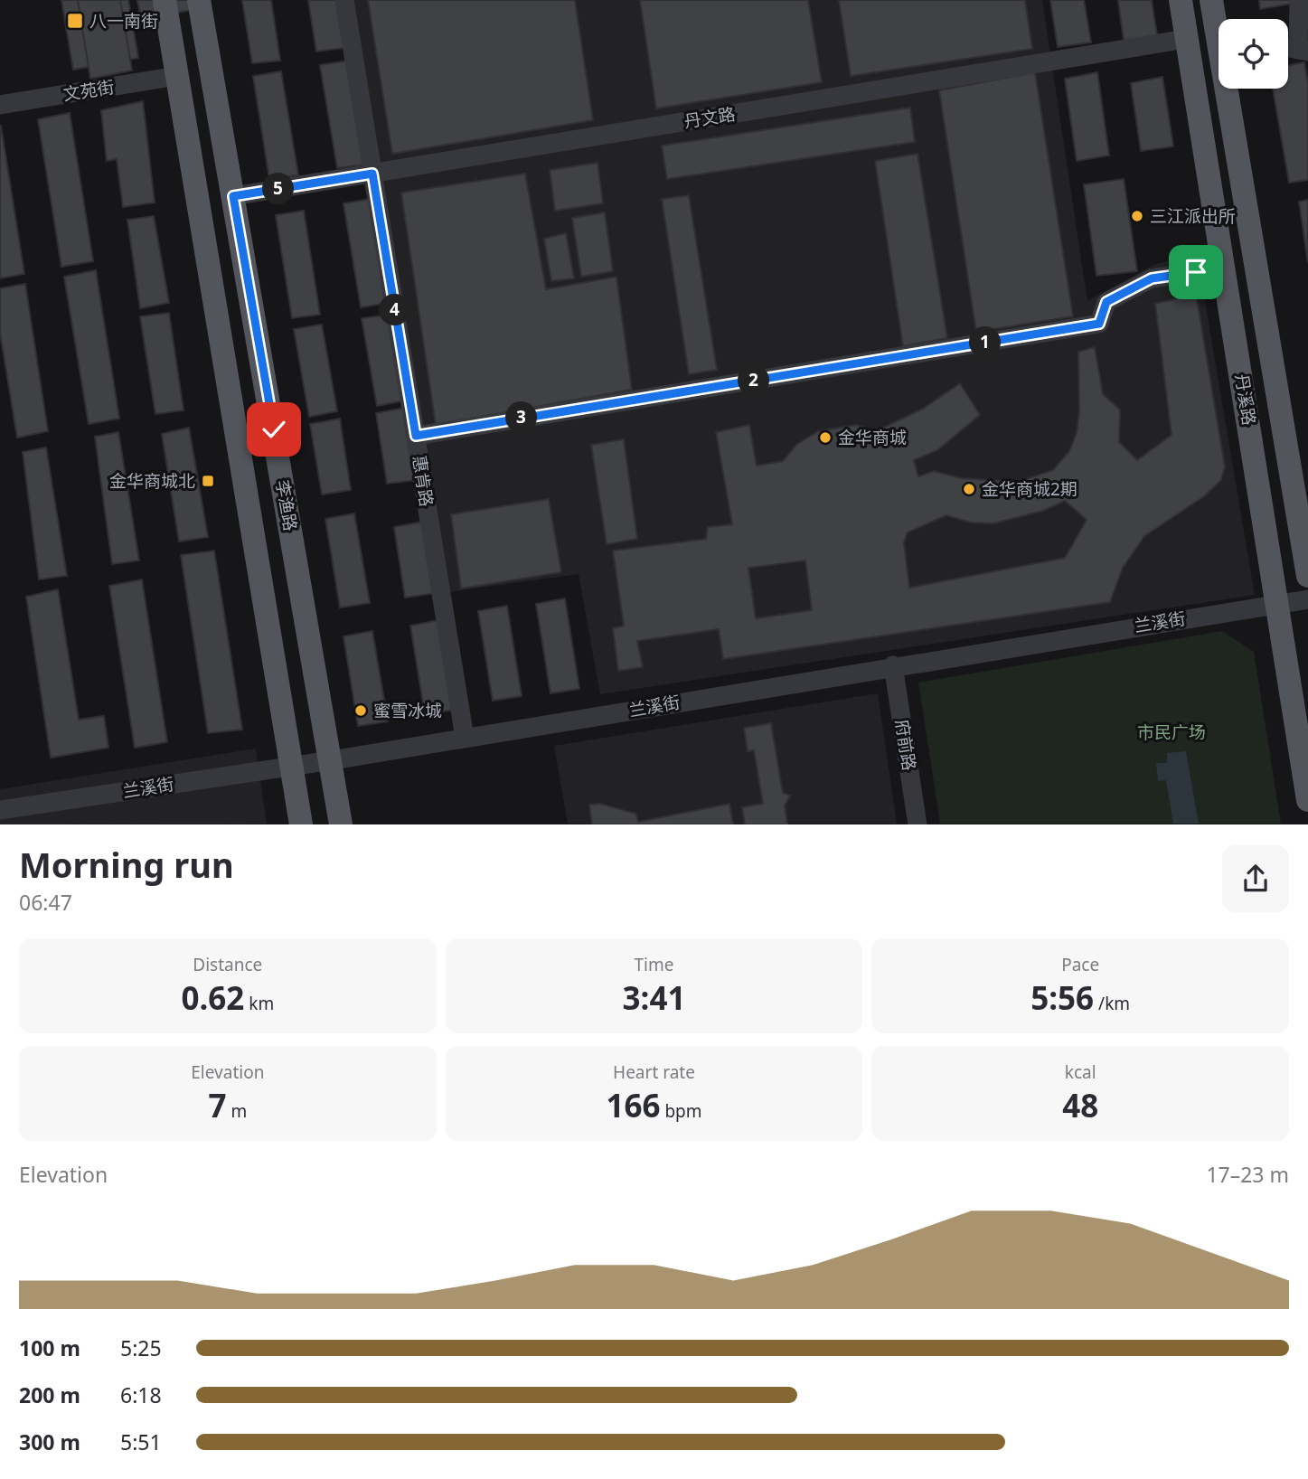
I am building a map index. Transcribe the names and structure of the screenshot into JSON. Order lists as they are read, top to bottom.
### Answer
{
  "streets": {
    "main road": ["丹溪路", "李渔路"],
    "street": [
      "文苑街",
      "丹文路",
      "惠肯路",
      "兰溪街",
      "府前路"
    ]
  },
  "crossings": [
    ["文苑街", "李渔路"],
    ["丹文路", "丹溪路"],
    ["丹文路", "惠肯路"],
    ["丹文路", "李渔路"],
    ["丹溪路", "兰溪街"],
    ["惠肯路", "兰溪街"],
    ["李渔路", "兰溪街"],
    ["兰溪街", "府前路"]
  ],
  "parks": ["市民广场"],
  "places": {
    "transit": ["八一南街", "金华商城北"],
    "other": [
      "三江派出所",
      "金华商城",
      "金华商城2期",
      "蜜雪冰城"
    ]
  },
  "page": {
    "pins": [
      "5",
      "4",
      "1",
      "2",
      "3"
    ],
    "heading": ["Morning run", "06:47"],
    "stats": [
      ["Distance", "0.62 km"],
      ["Time", "3:41"],
      ["Pace", "5:56 /km"],
      ["Elevation", "7 m"],
      ["Heart rate", "166 bpm"],
      ["kcal", "48"]
    ],
    "chart": ["Elevation", "17–23 m"],
    "list": [
      {
        "name": "100 m",
        "note": "5:25"
      },
      {
        "name": "200 m",
        "note": "6:18"
      },
      {
        "name": "300 m",
        "note": "5:51"
      }
    ]
  }
}
